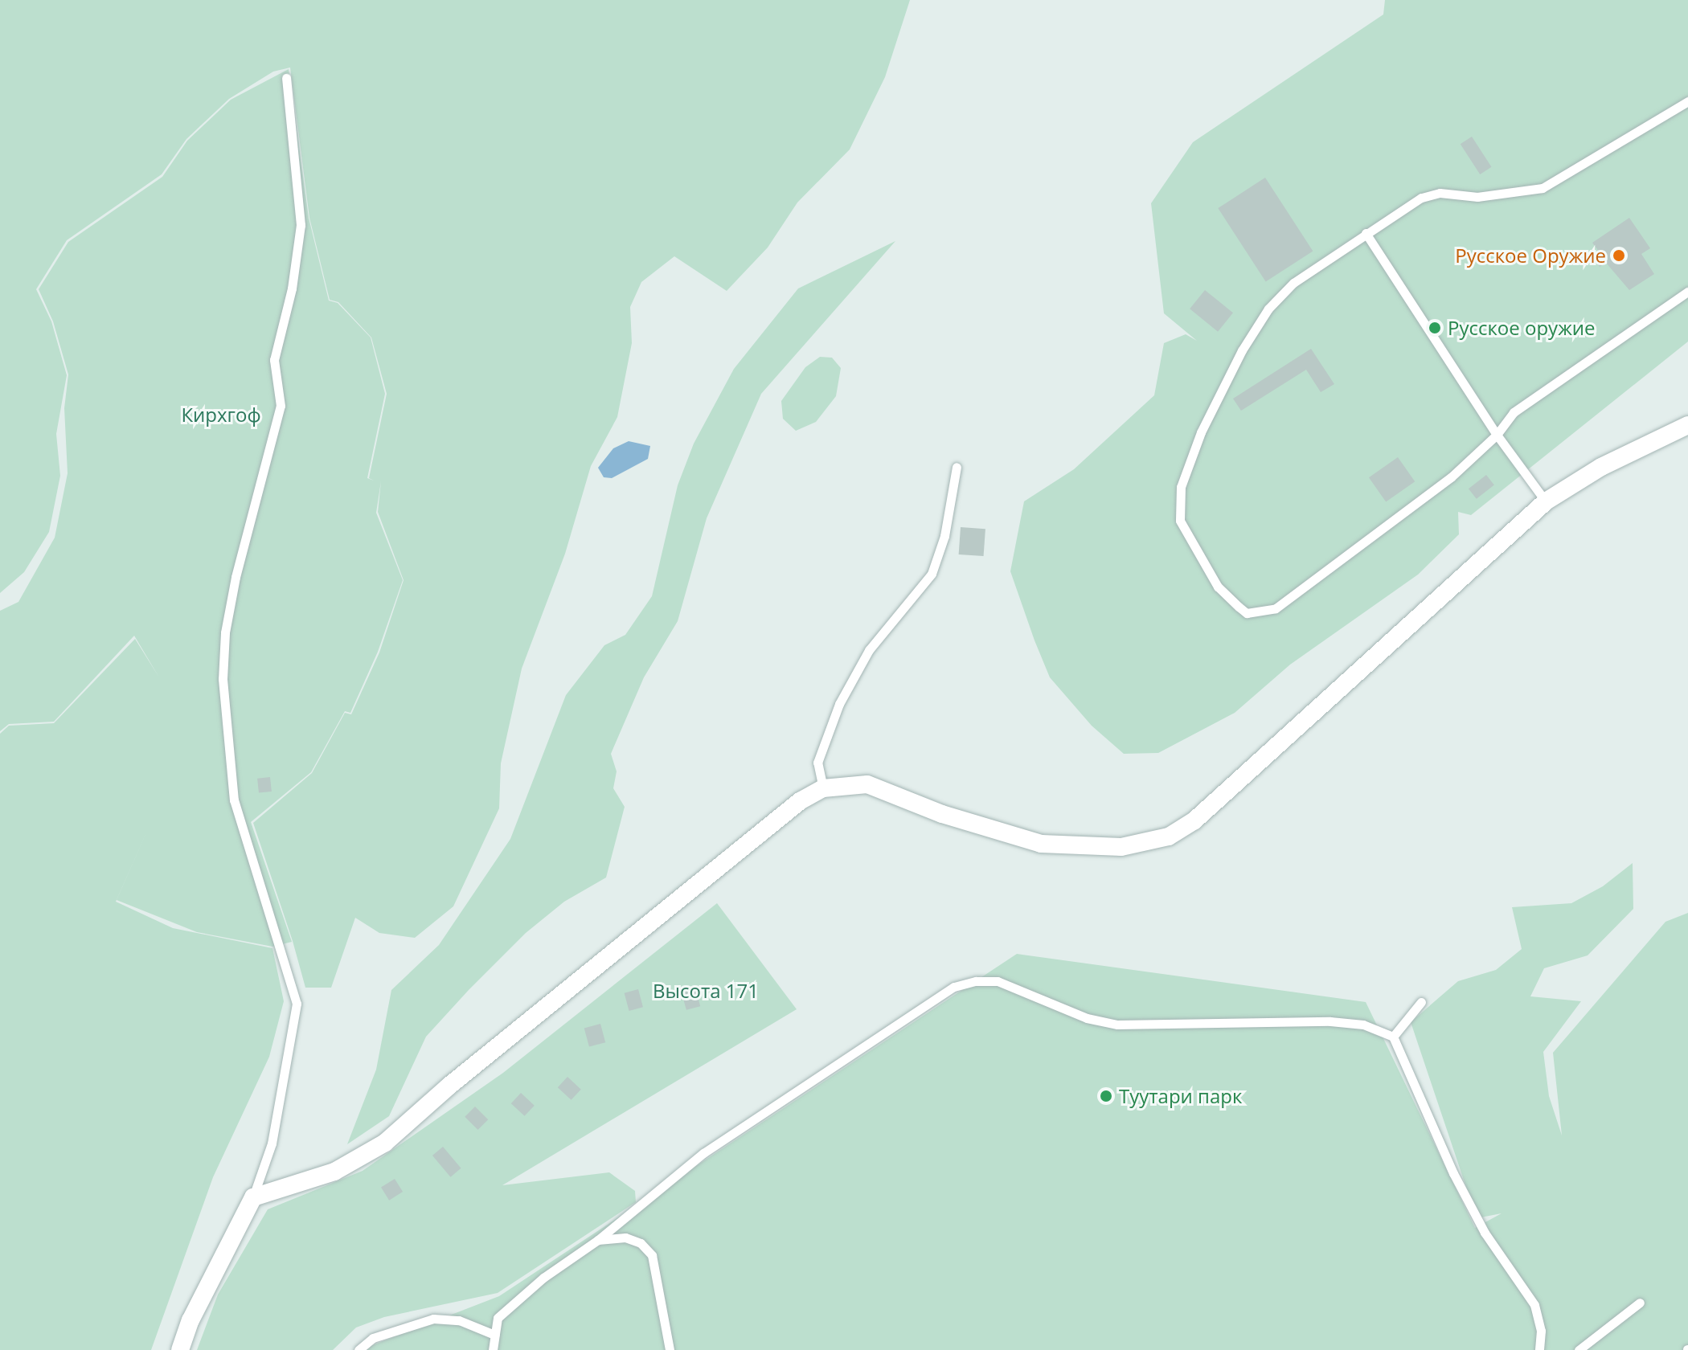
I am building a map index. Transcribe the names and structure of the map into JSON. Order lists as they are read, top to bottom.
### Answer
{
  "parks": ["Кирхгоф", "Высота 171"],
  "places": ["Русское Оружие", "Русское оружие", "Туутари парк"]
}
